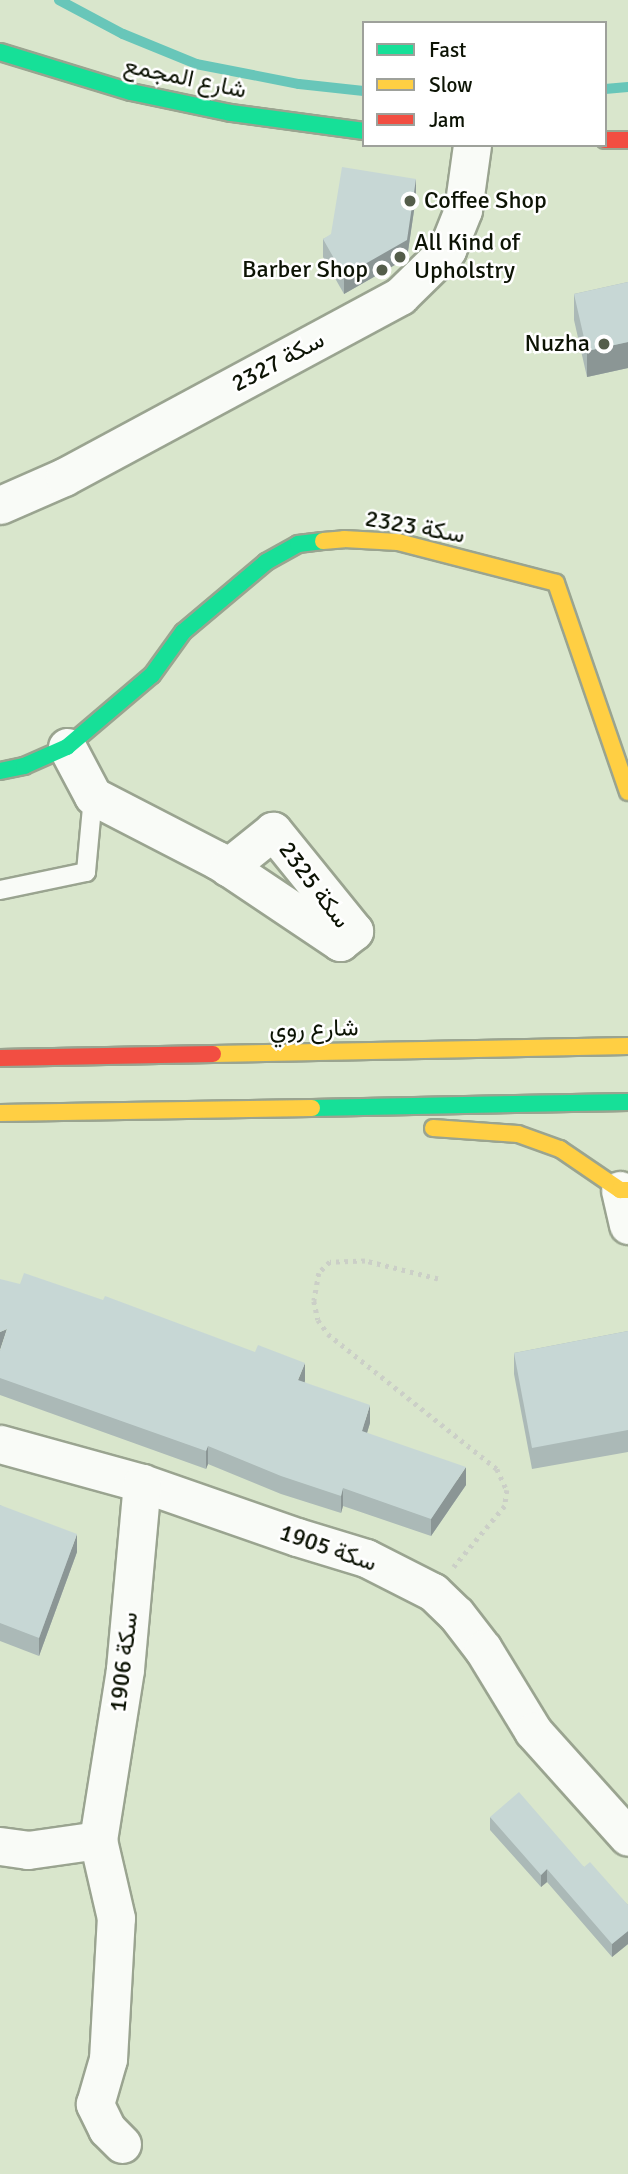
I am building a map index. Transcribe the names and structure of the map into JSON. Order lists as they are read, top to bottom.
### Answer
{
  "streets": {
    "main road": ["شارع المجمع", "سكة 2323", "شارع روي"],
    "street": ["سكة 2327", "سكة 1905", "سكة 1906"]
  },
  "crossings": [
    ["سكة 1905", "سكة 1906"]
  ],
  "places": [
    "Coffee Shop",
    "All Kind of Upholstry",
    "Barber Shop",
    "Nuzha"
  ],
  "legend": ["Fast", "Slow", "Jam"]
}
